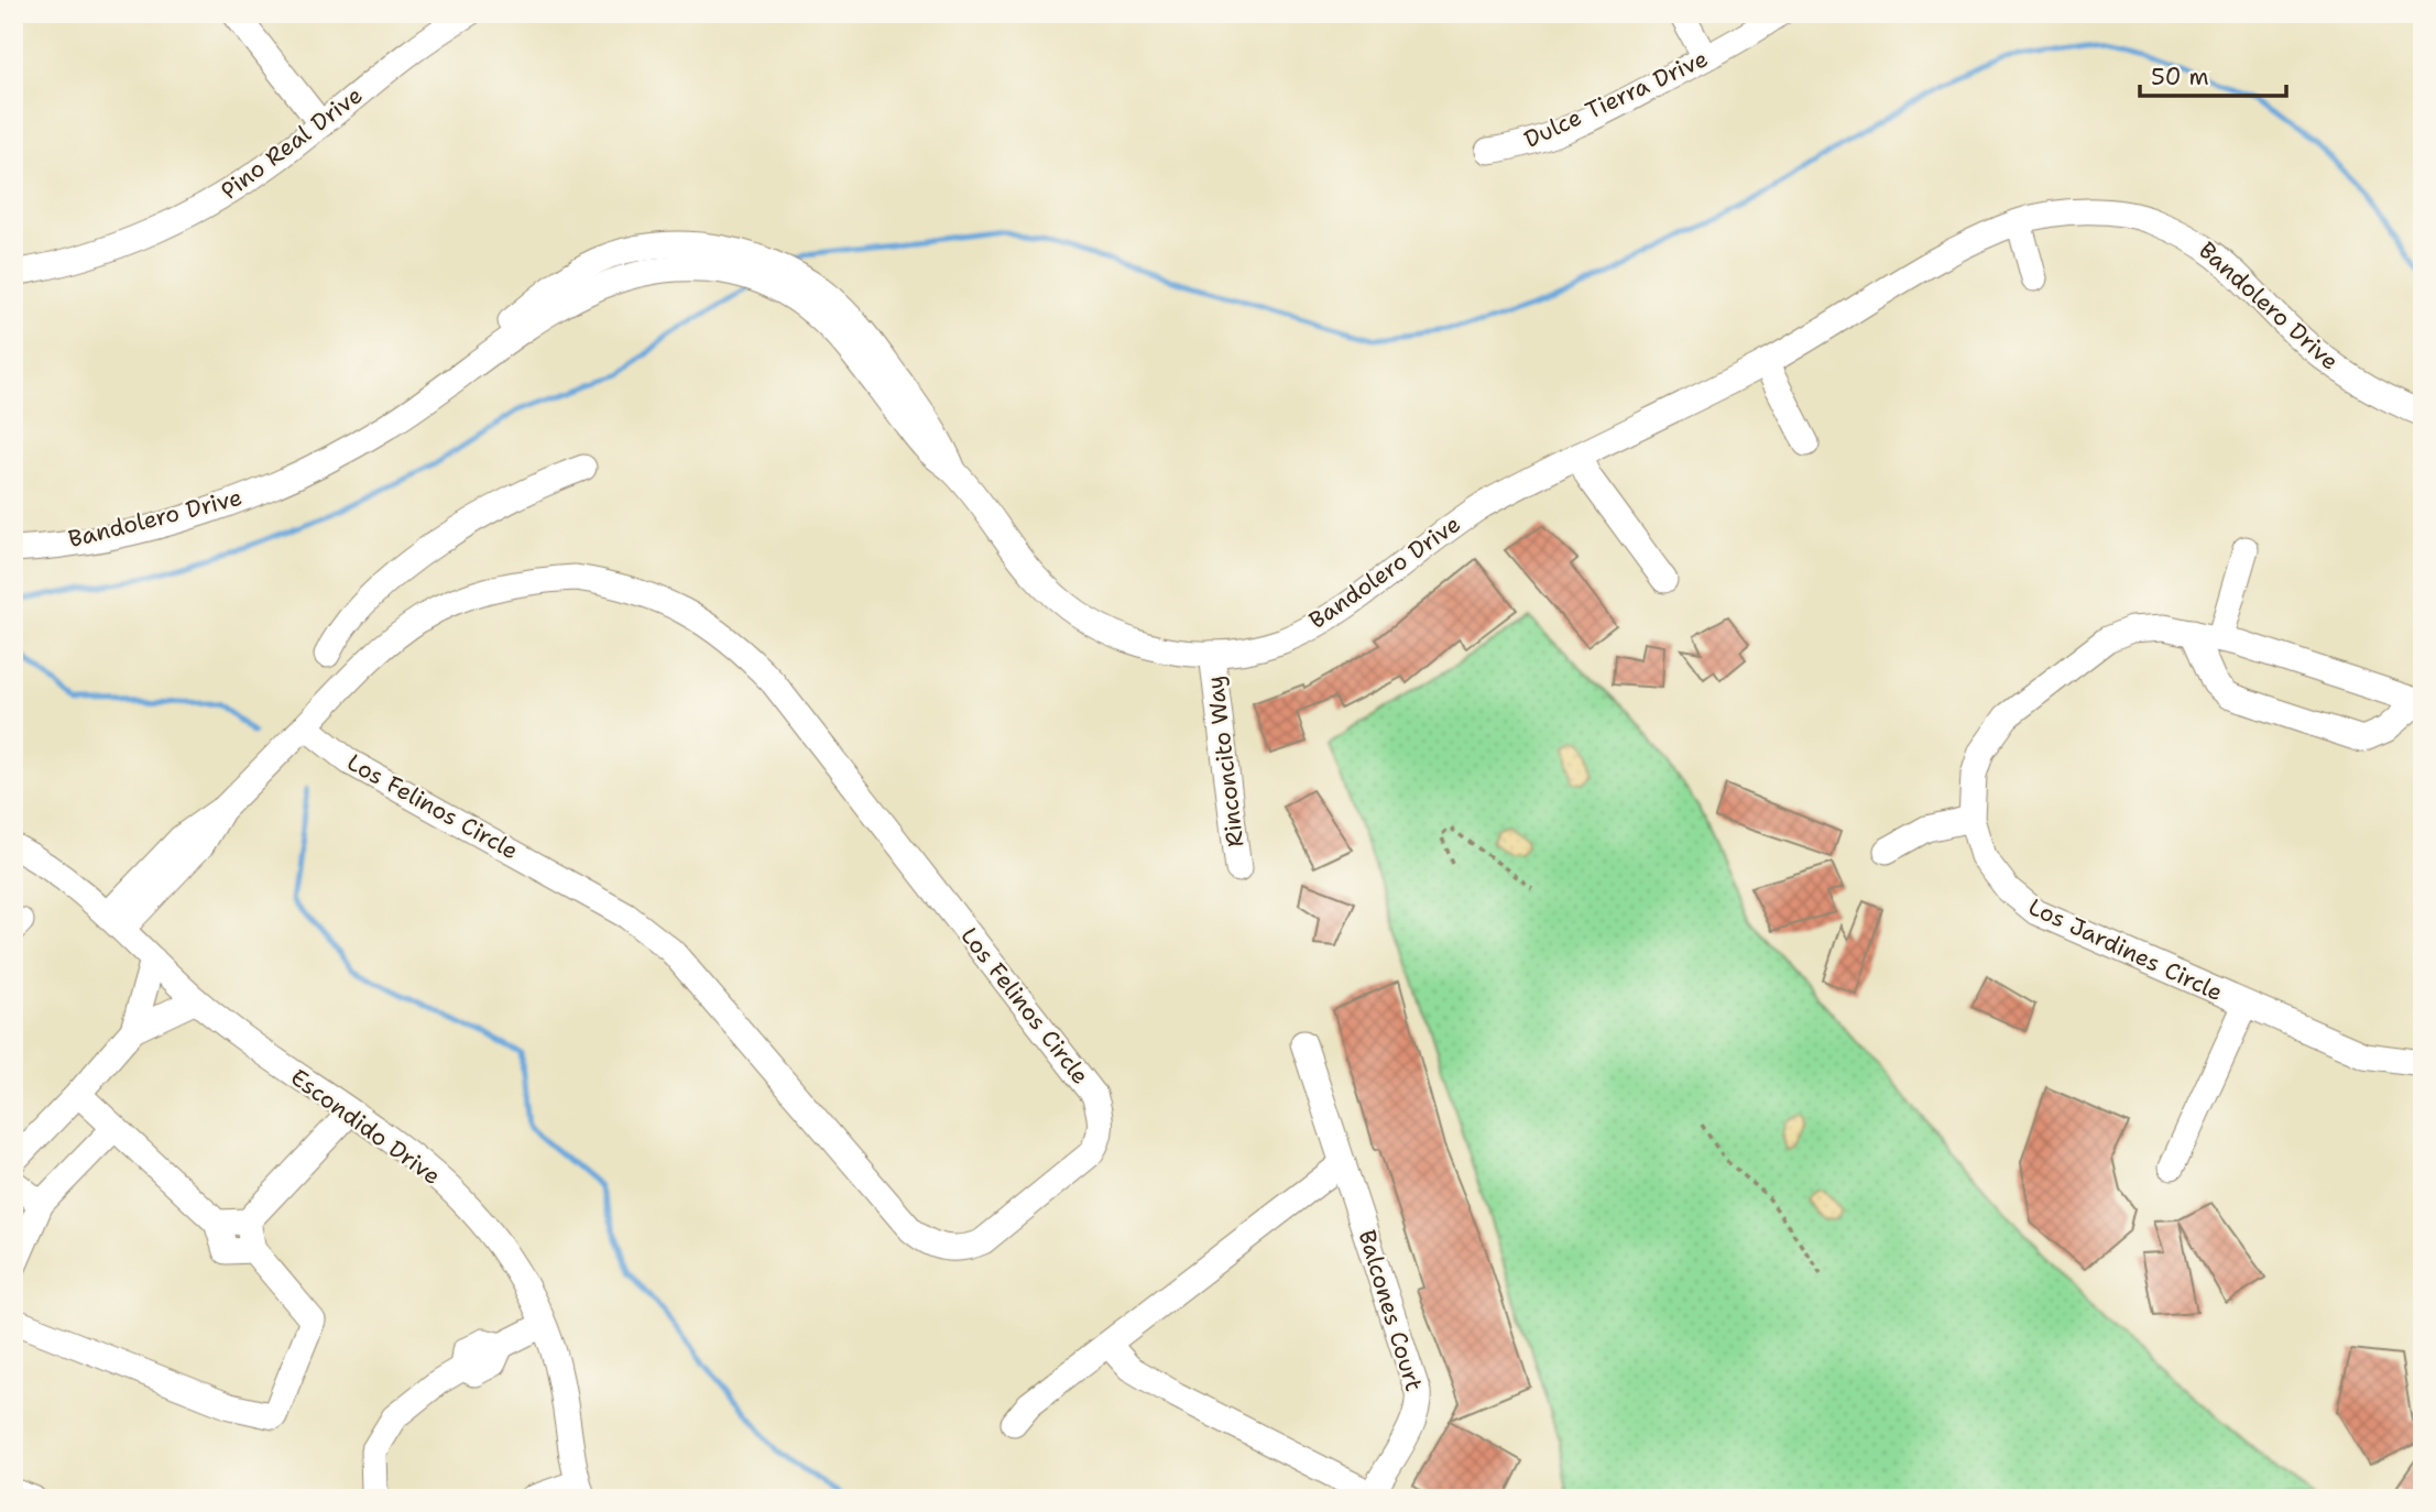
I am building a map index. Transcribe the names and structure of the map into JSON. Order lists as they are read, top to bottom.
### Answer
{
  "streets": {
    "street": [
      "Dulce Tierra Drive",
      "Pino Real Drive",
      "Bandolero Drive",
      "Rinconcito Way",
      "Los Felinos Circle",
      "Los Jardines Circle",
      "Escondido Drive",
      "Balcones Court"
    ]
  },
  "crossings": [
    ["Bandolero Drive", "Rinconcito Way"],
    ["Los Felinos Circle", "Escondido Drive"]
  ],
  "scale_bar": "50 m"
}
